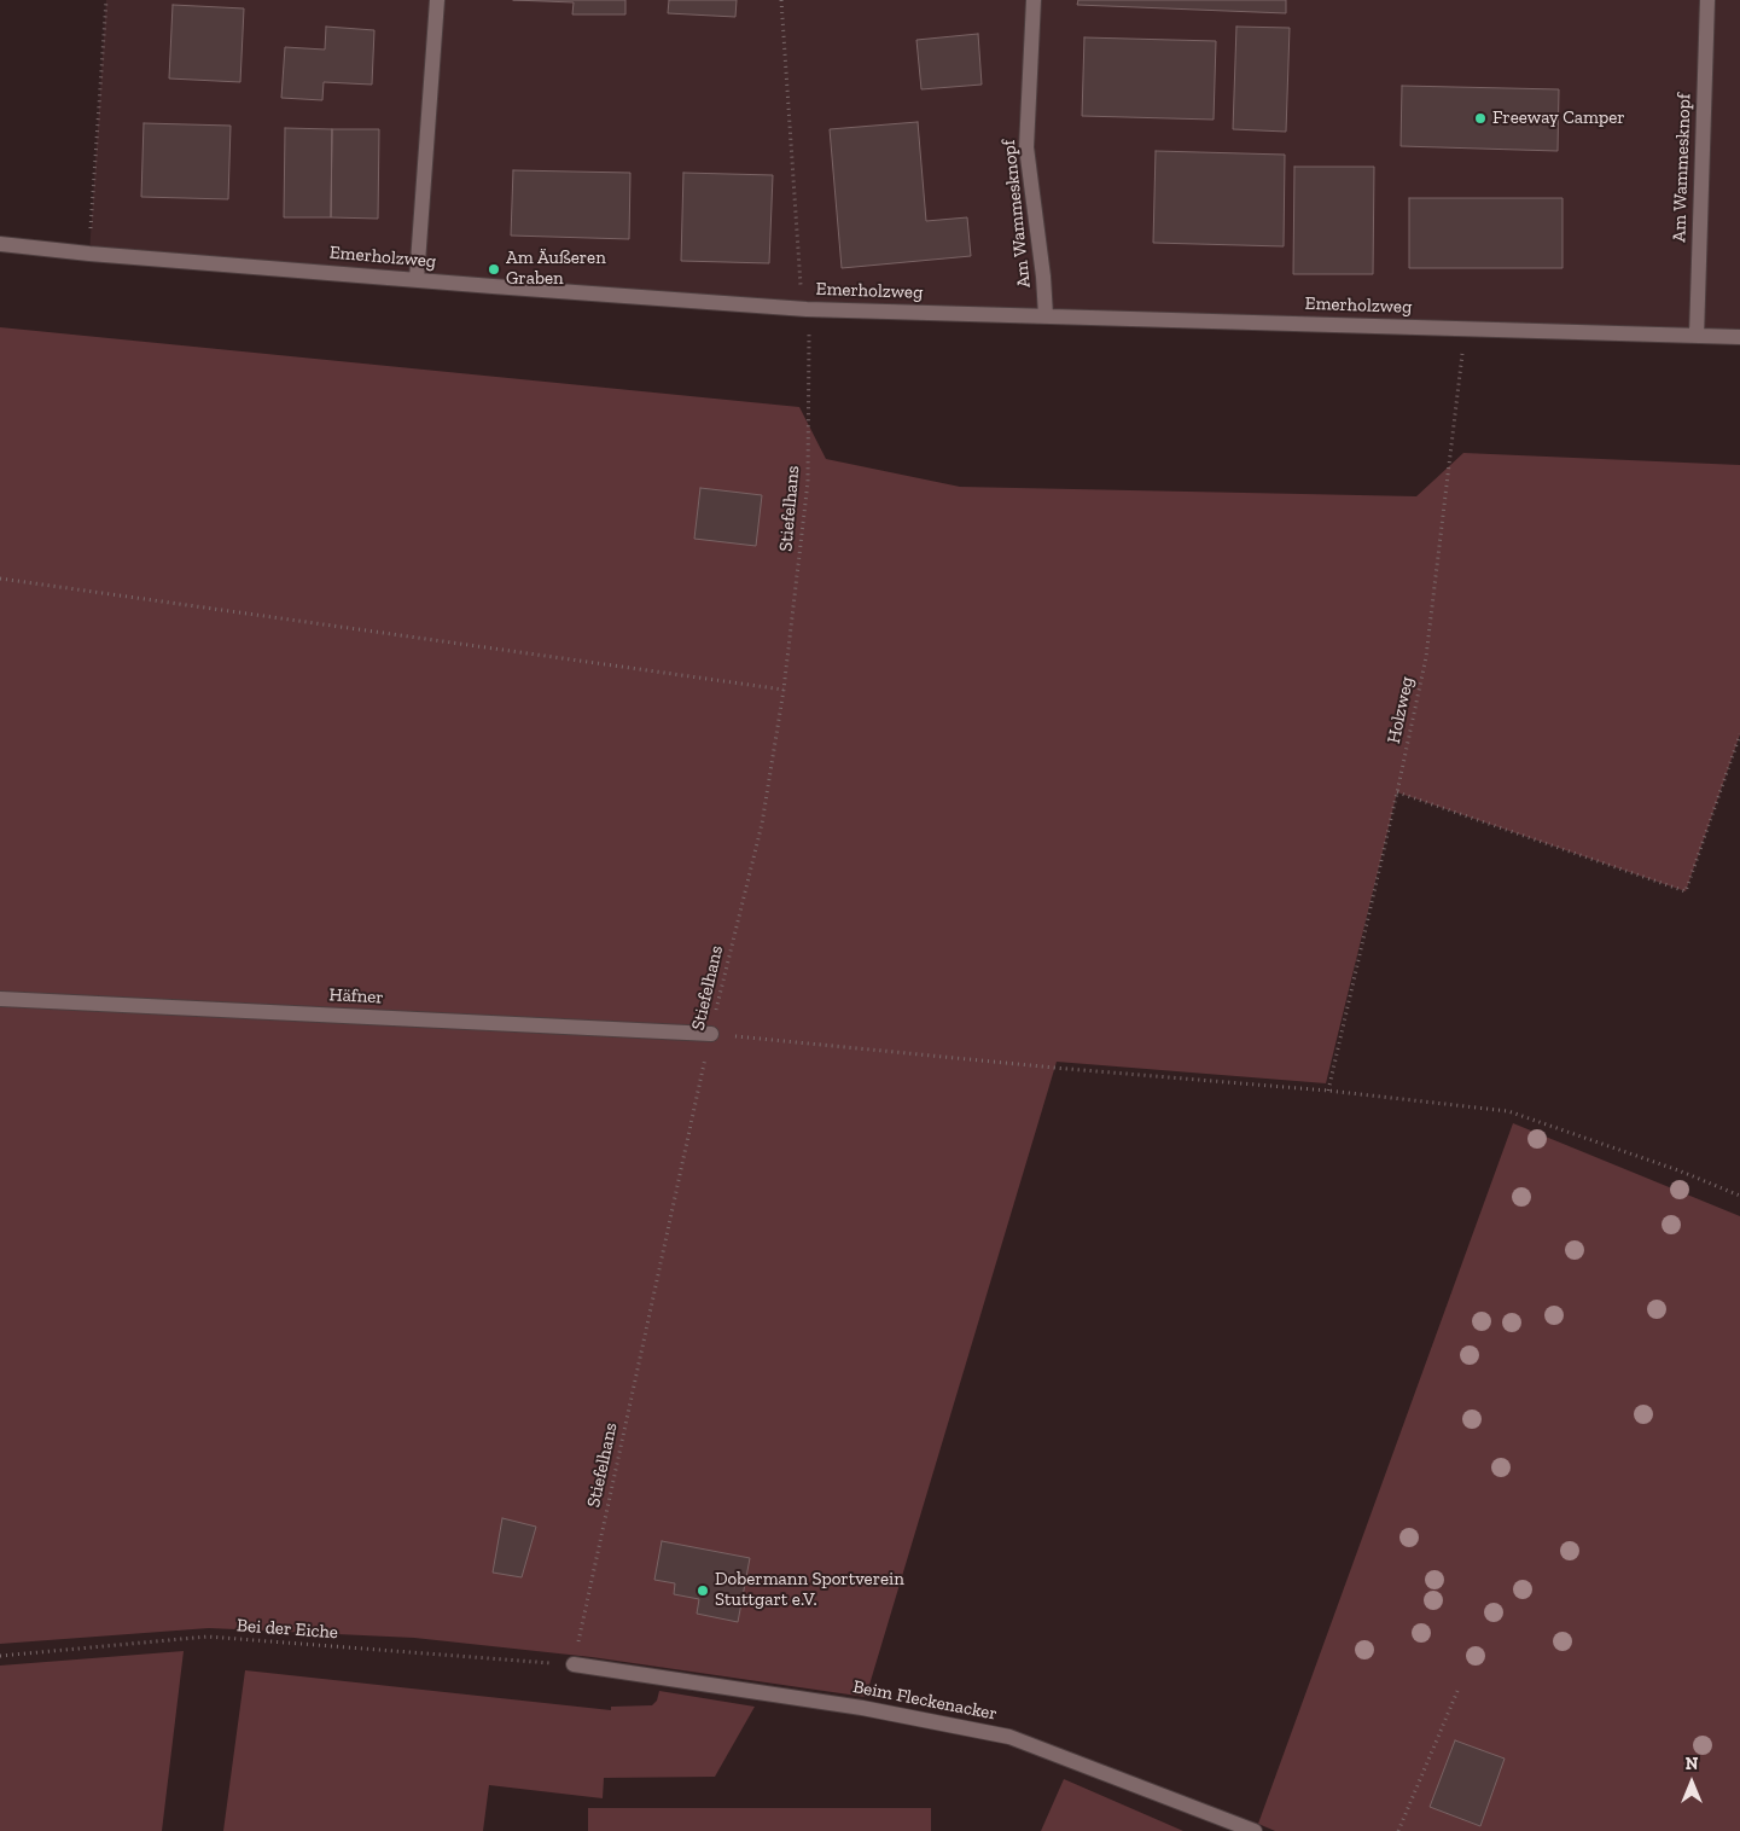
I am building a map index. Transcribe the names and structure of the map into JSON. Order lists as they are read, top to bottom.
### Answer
{
  "streets": {
    "street": [
      "Am Wammesknopf",
      "Emerholzweg",
      "Häfner",
      "Beim Fleckenacker"
    ],
    "path": ["Stiefelhans", "Holzweg", "Bei der Eiche"]
  },
  "crossings": [
    ["Am Wammesknopf", "Emerholzweg"],
    ["Emerholzweg", "Stiefelhans"],
    ["Emerholzweg", "Holzweg"],
    ["Stiefelhans", "Häfner"],
    ["Stiefelhans", "Bei der Eiche"],
    ["Stiefelhans", "Beim Fleckenacker"],
    ["Bei der Eiche", "Beim Fleckenacker"]
  ],
  "places": ["Freeway Camper", "Am Äußeren Graben", "Dobermann Sportverein Stuttgart e.V."],
  "north": "top"
}
